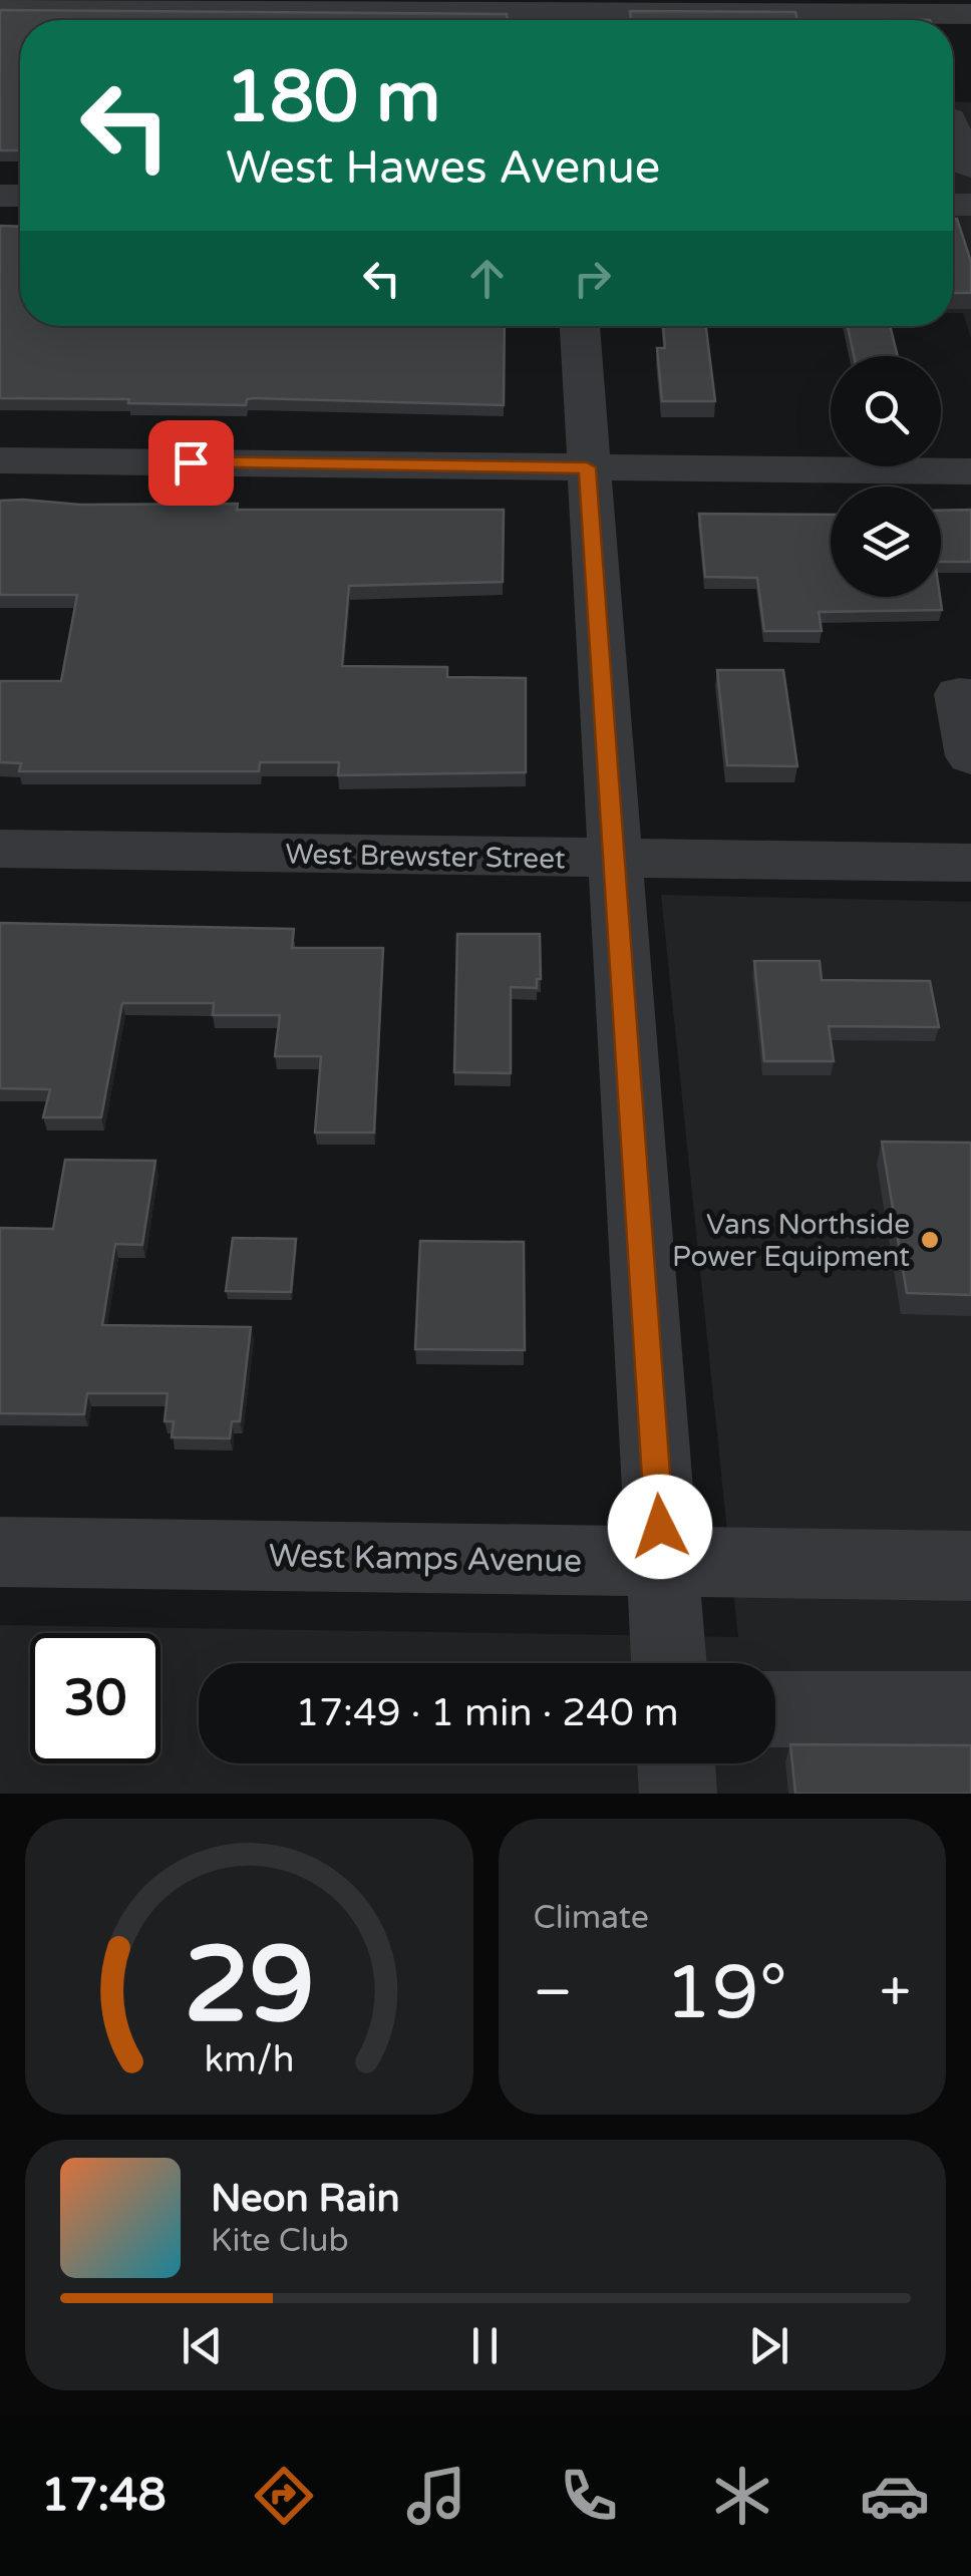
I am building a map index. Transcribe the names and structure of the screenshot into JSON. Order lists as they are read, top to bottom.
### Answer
{
  "streets": {
    "street": ["West Brewster Street", "West Kamps Avenue"]
  },
  "places": ["Vans Northside Power Equipment"],
  "page": {
    "turn": ["180 m", "West Hawes Avenue"],
    "limit": "30",
    "trip": "17:49 · 1 min · 240 m",
    "tile": "Climate",
    "heat": ["−", "19°", "+"],
    "song": ["Neon Rain", "Kite Club"],
    "tabs": "17:48",
    "gauge": ["29", "km/h"]
  }
}
